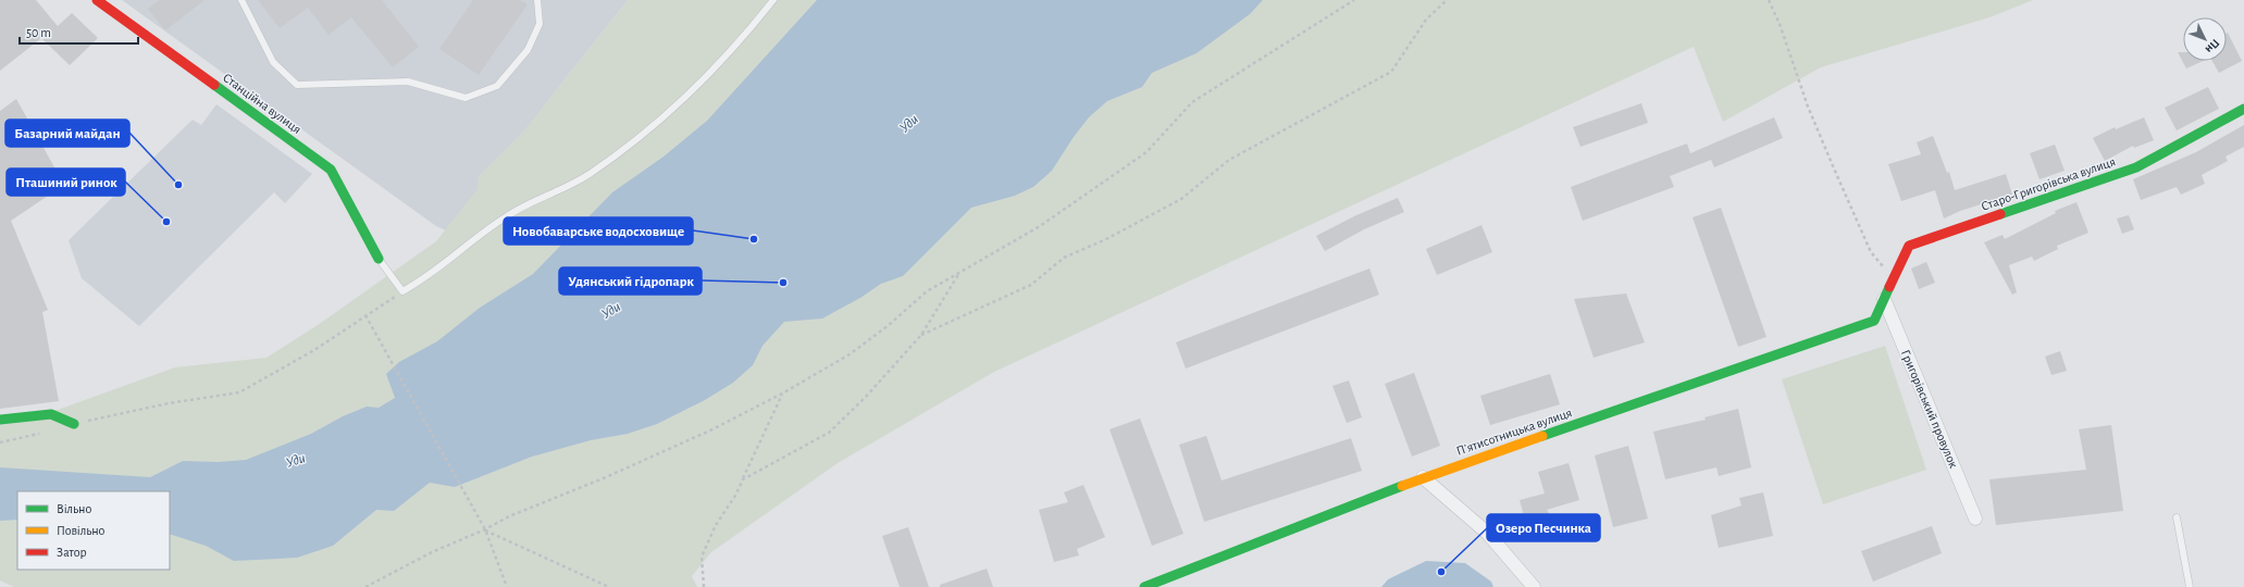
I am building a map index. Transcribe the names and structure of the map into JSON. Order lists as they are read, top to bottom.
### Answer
{
  "streets": {
    "street": [
      "Станційна вулиця",
      "Старо-Григорівська вулиця",
      "Григорівський провулок",
      "П’ятисотницька вулиця"
    ]
  },
  "crossings": [
    ["Старо-Григорівська вулиця", "Григорівський провулок"],
    ["Старо-Григорівська вулиця", "П’ятисотницька вулиця"],
    ["Григорівський провулок", "П’ятисотницька вулиця"]
  ],
  "water": ["Уди"],
  "places": [
    "Базарний майдан",
    "Пташиний ринок",
    "Новобаварське водосховище",
    "Удянський гідропарк",
    "Озеро Песчинка"
  ],
  "legend": ["Вільно", "Повільно", "Затор"],
  "scale_bar": "50 m",
  "north": "bottom right"
}
